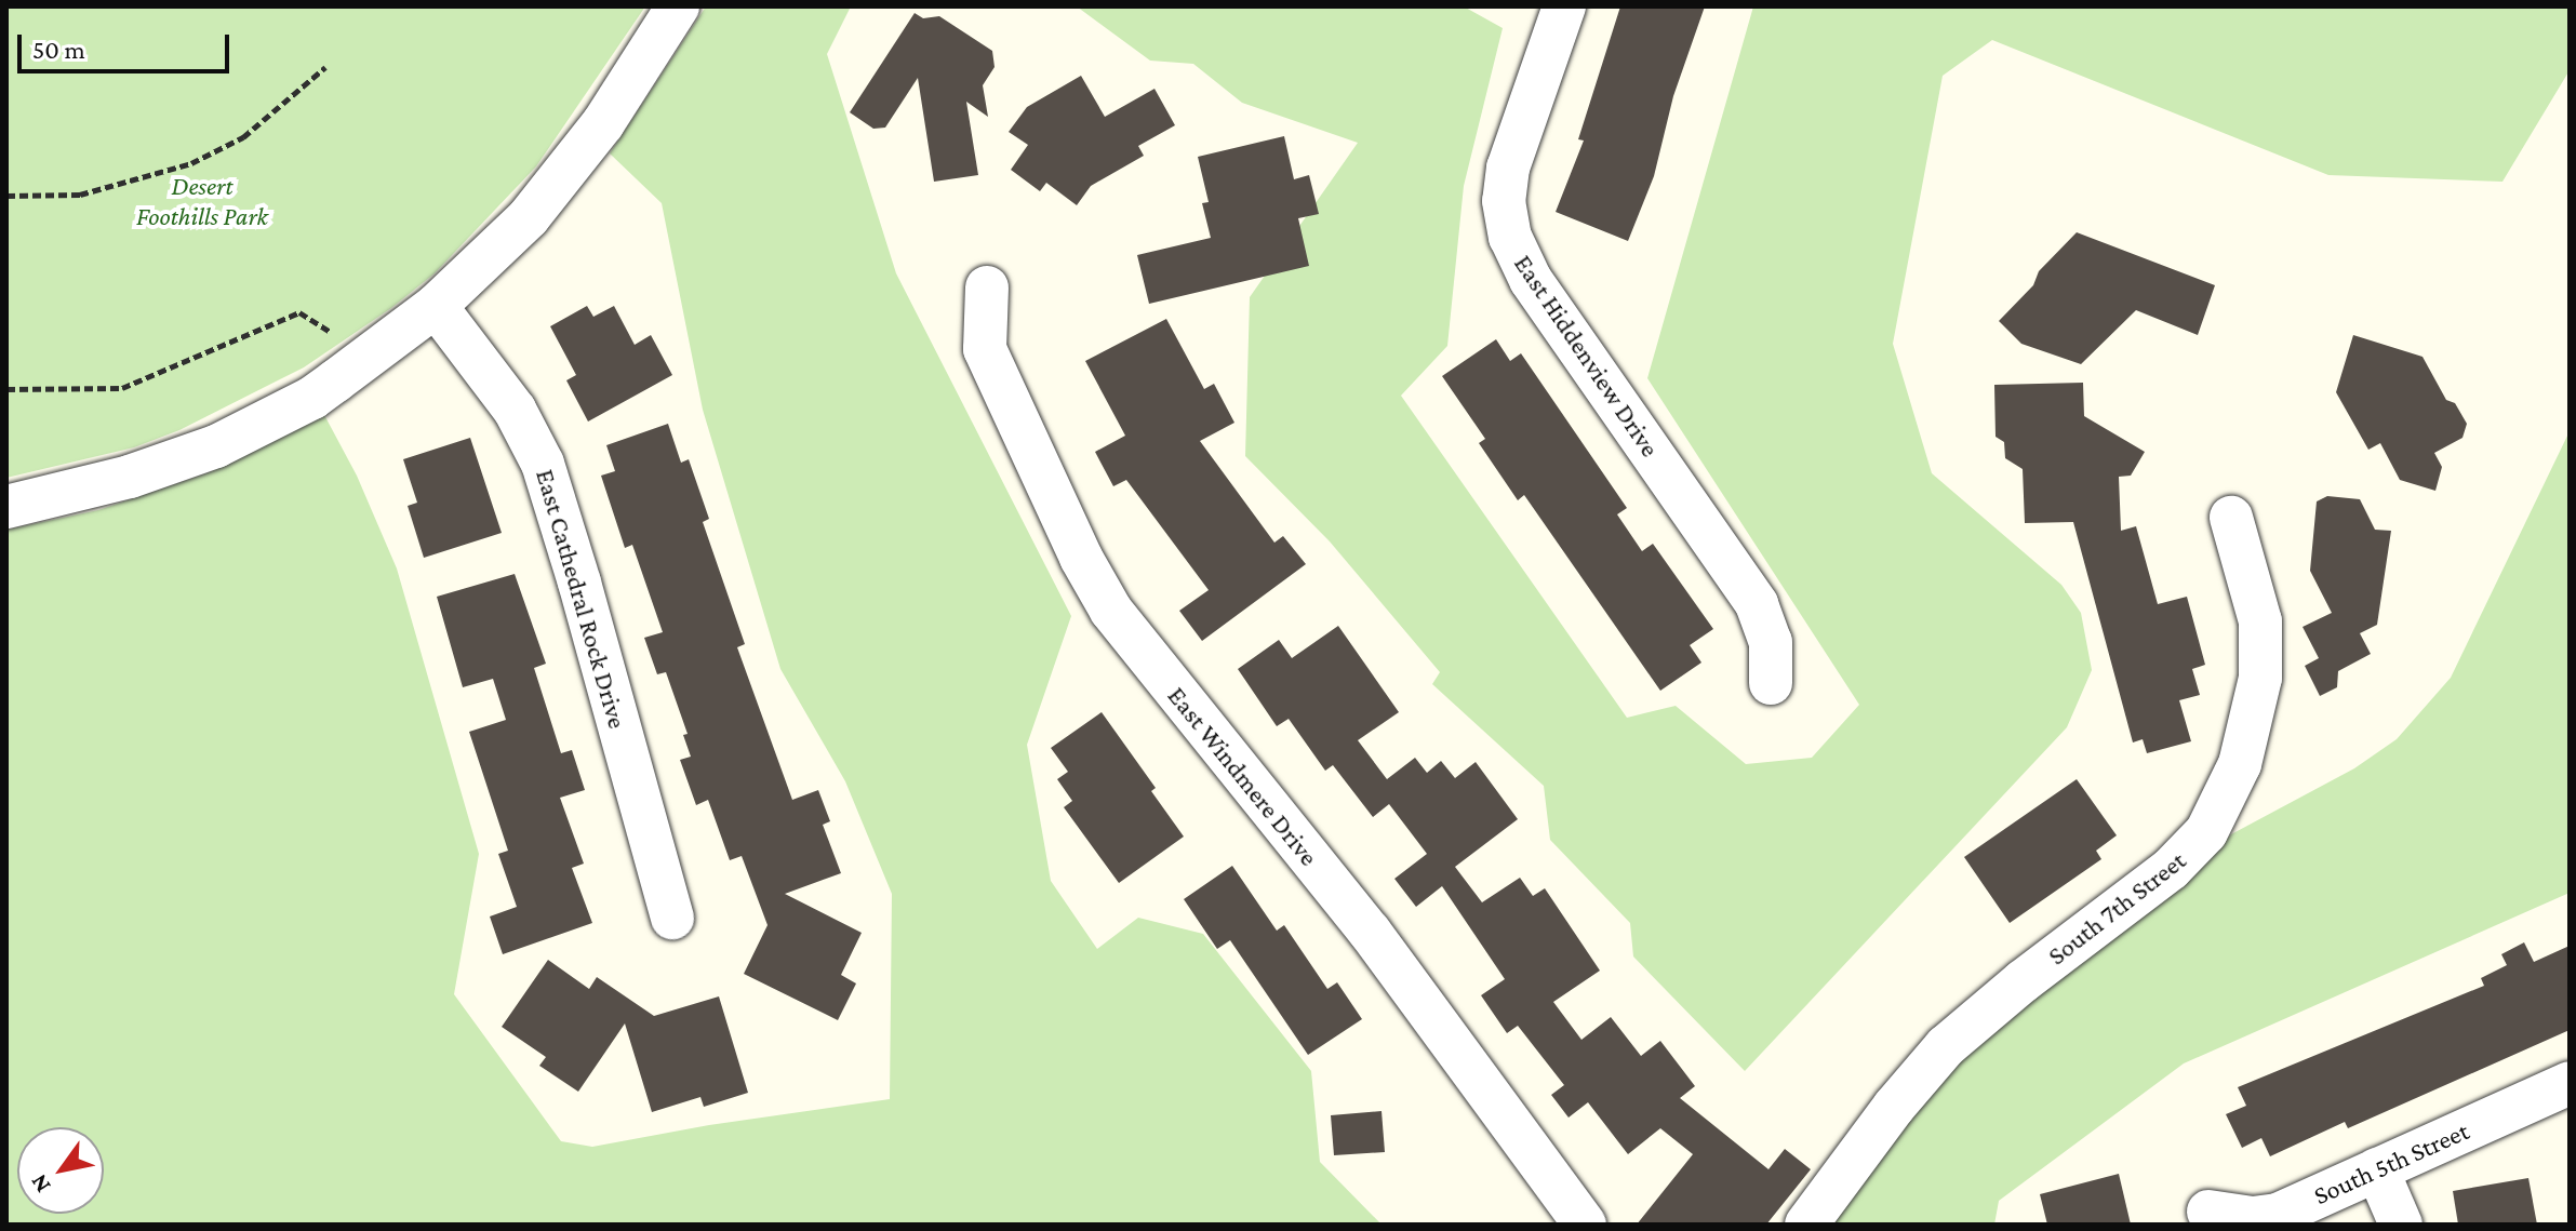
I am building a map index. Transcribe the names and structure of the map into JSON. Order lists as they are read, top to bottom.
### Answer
{
  "streets": {
    "street": [
      "East Hiddenview Drive",
      "East Cathedral Rock Drive",
      "East Windmere Drive",
      "South 7th Street",
      "South 5th Street"
    ]
  },
  "parks": ["Desert Foothills Park"],
  "scale_bar": "50 m",
  "north": "bottom left"
}
